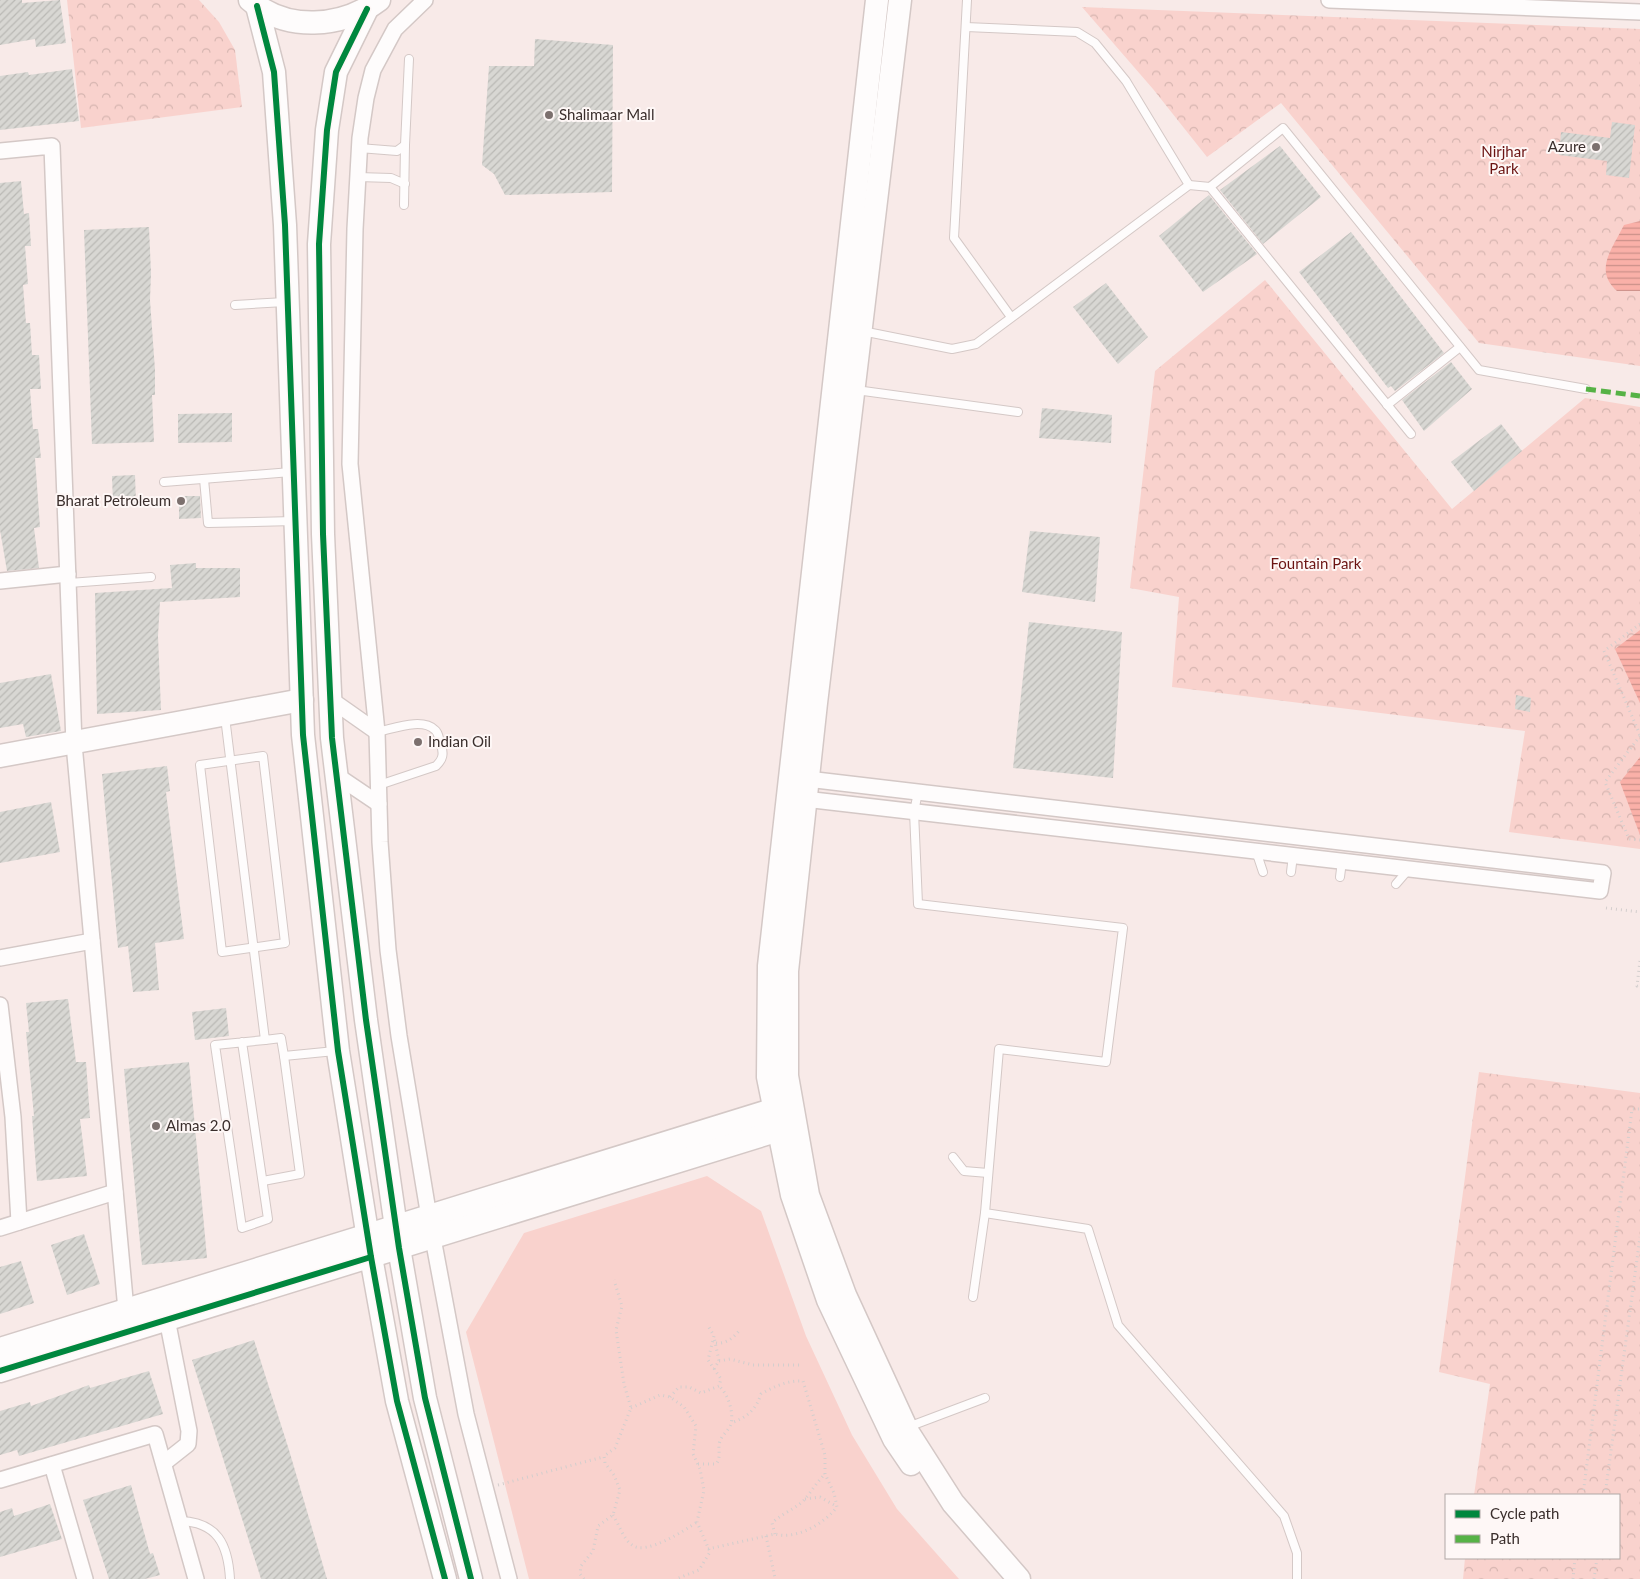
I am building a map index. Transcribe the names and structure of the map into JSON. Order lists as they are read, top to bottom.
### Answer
{
  "parks": ["Nirjhar Park", "Fountain Park"],
  "places": [
    "Shalimaar Mall",
    "Azure",
    "Bharat Petroleum",
    "Indian Oil",
    "Almas 2.0"
  ],
  "legend": ["Cycle path", "Path"]
}
